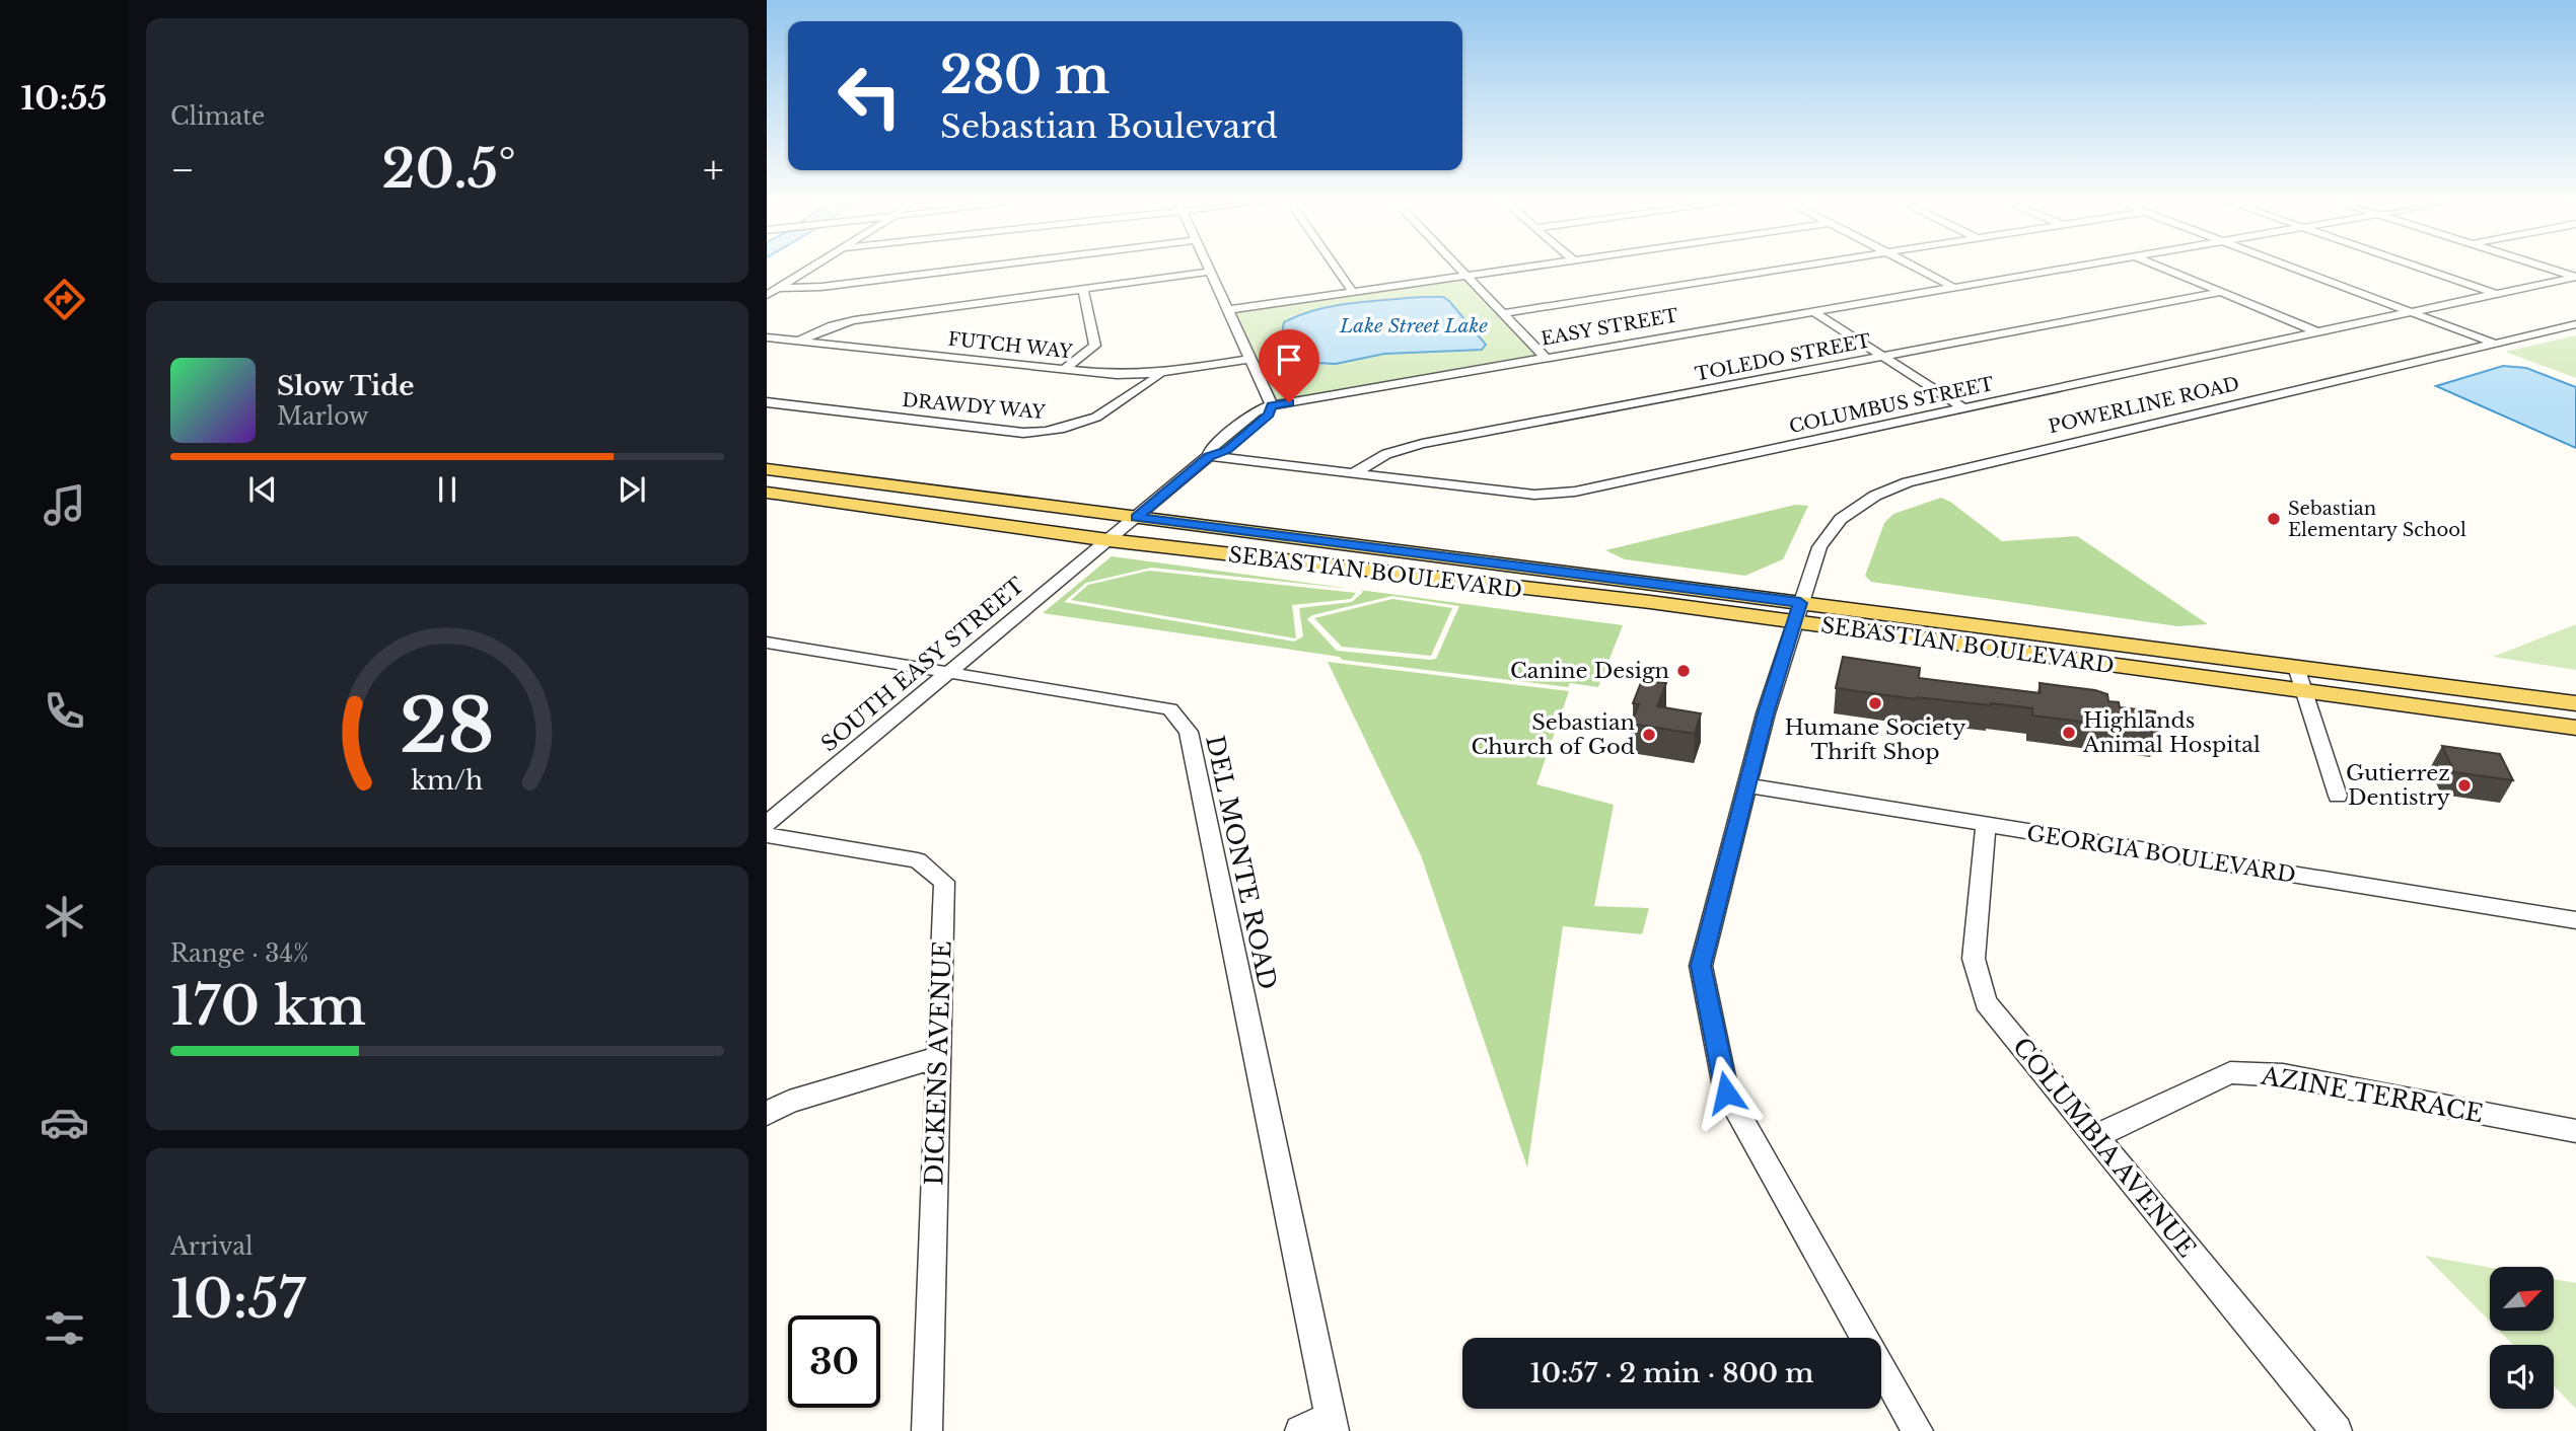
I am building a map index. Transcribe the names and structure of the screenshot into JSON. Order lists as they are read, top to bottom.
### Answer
{
  "streets": {
    "main road": ["SEBASTIAN BOULEVARD"],
    "street": [
      "EASY STREET",
      "FUTCH WAY",
      "TOLEDO STREET",
      "COLUMBUS STREET",
      "POWERLINE ROAD",
      "DRAWDY WAY",
      "SOUTH EASY STREET",
      "GEORGIA BOULEVARD",
      "DEL MONTE ROAD",
      "DICKENS AVENUE",
      "AZINE TERRACE",
      "COLUMBIA AVENUE"
    ]
  },
  "crossings": [
    ["FUTCH WAY", "DRAWDY WAY"],
    ["TOLEDO STREET", "COLUMBUS STREET"],
    ["POWERLINE ROAD", "SEBASTIAN BOULEVARD"],
    ["POWERLINE ROAD", "GEORGIA BOULEVARD"],
    ["SEBASTIAN BOULEVARD", "SOUTH EASY STREET"],
    ["SOUTH EASY STREET", "DEL MONTE ROAD"],
    ["GEORGIA BOULEVARD", "COLUMBIA AVENUE"],
    ["AZINE TERRACE", "COLUMBIA AVENUE"]
  ],
  "water": ["Lake Street Lake"],
  "places": [
    "Sebastian Elementary School",
    "Canine Design",
    "Humane Society Thrift Shop",
    "Highlands Animal Hospital",
    "Sebastian Church of God",
    "Gutierrez Dentistry"
  ],
  "north": "top right",
  "page": {
    "tabs": "10:55",
    "tile": [
      "Climate",
      ["Range · 34%", "170 km"],
      ["Arrival", "10:57"]
    ],
    "turn": ["280 m", "Sebastian Boulevard"],
    "heat": ["−", "20.5°", "+"],
    "song": ["Slow Tide", "Marlow"],
    "limit": "30",
    "trip": "10:57 · 2 min · 800 m",
    "gauge": ["28", "km/h"]
  }
}
